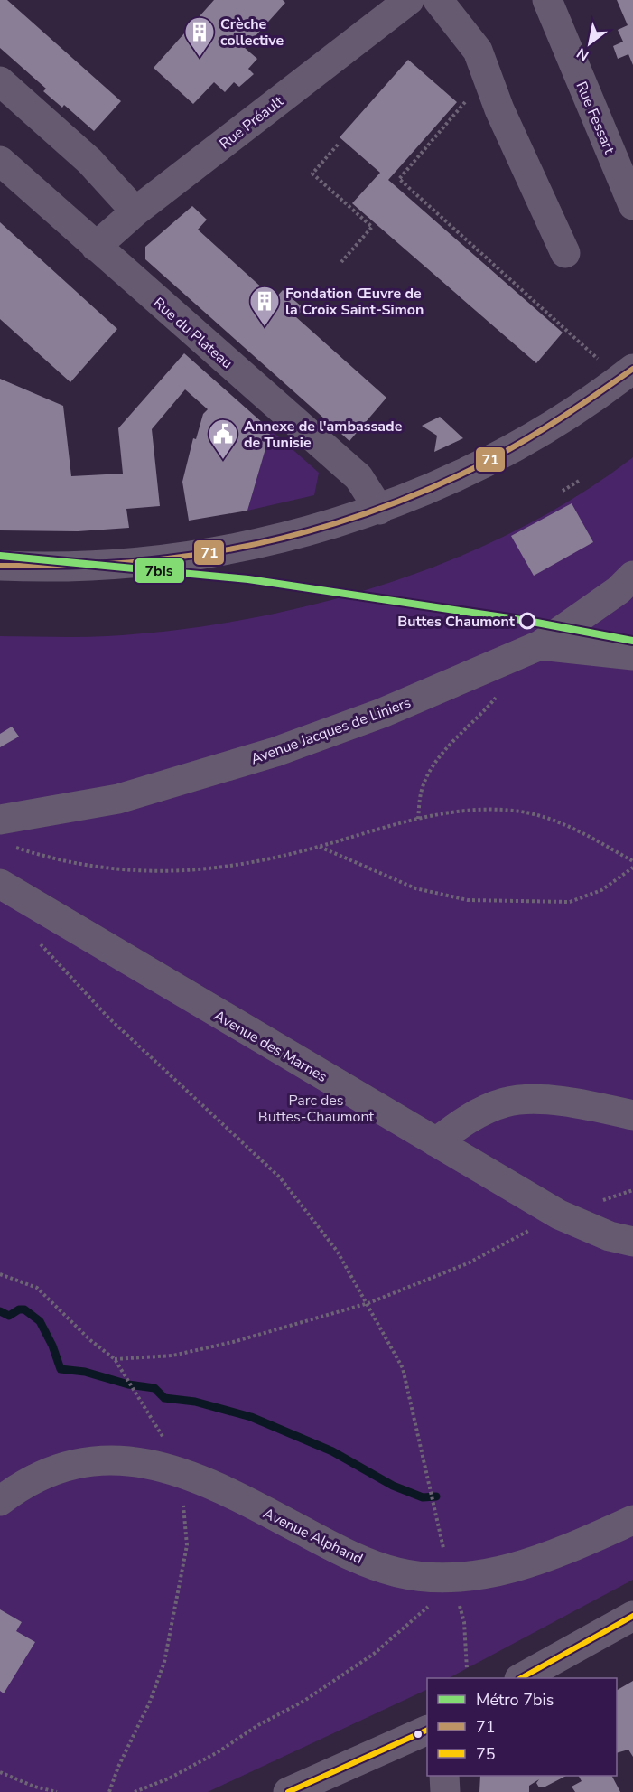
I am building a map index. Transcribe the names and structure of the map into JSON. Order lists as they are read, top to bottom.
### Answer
{
  "streets": {
    "street": [
      "Rue Fessart",
      "Rue Préault",
      "Rue du Plateau",
      "Avenue Jacques de Liniers",
      "Avenue des Marnes",
      "Avenue Alphand"
    ]
  },
  "crossings": [
    ["Rue Préault", "Rue du Plateau"]
  ],
  "parks": ["Parc des Buttes-Chaumont"],
  "places": {
    "building": ["Crèche collective", "Fondation Œuvre de la Croix Saint-Simon"],
    "public building": ["Annexe de l'ambassade de Tunisie"],
    "other": ["Buttes Chaumont"]
  },
  "lines": ["transit line 71", "metro line 7bis", "transit line 75"],
  "legend": ["Métro 7bis", "71", "75"],
  "north": "bottom left"
}
